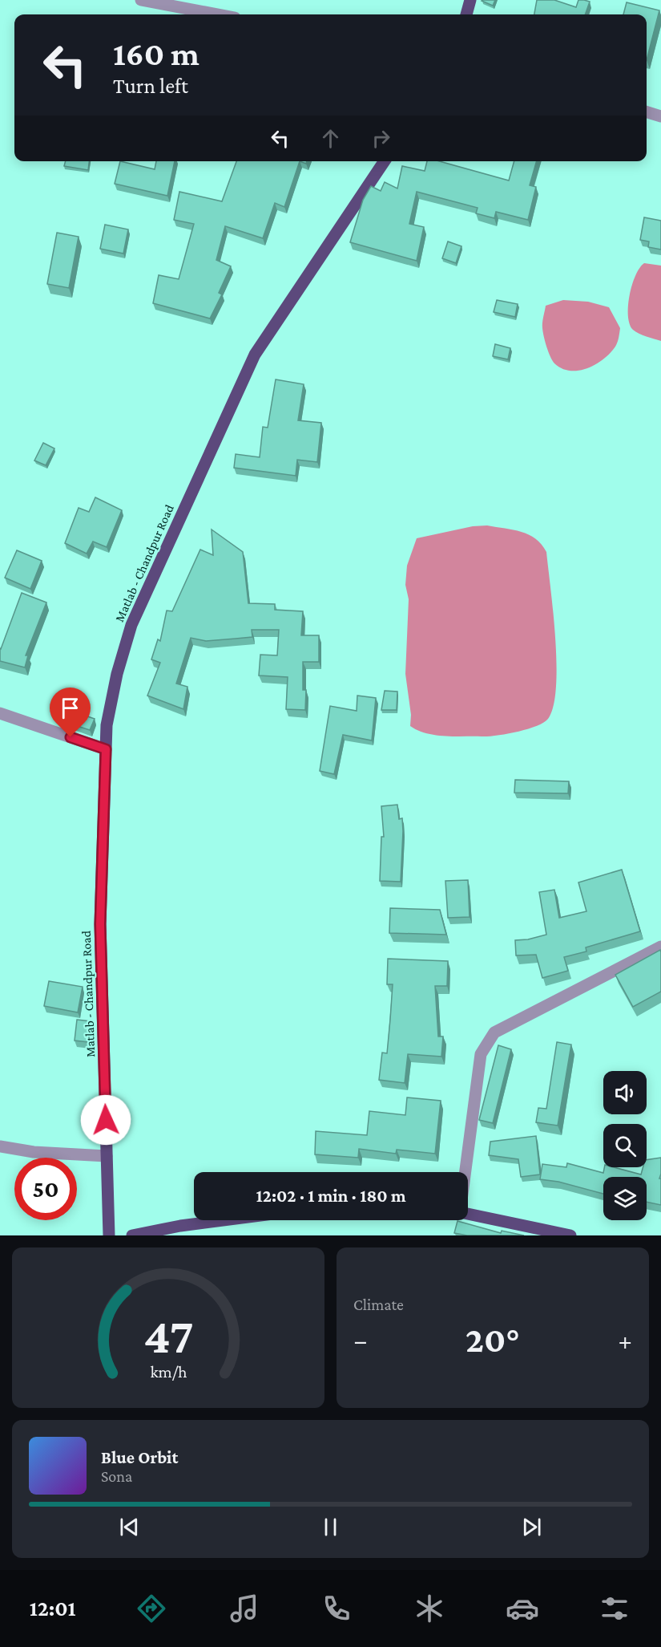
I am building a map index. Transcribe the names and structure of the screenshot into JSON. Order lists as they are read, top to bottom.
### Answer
{
  "streets": {
    "main road": ["Matlab - Chandpur Road"]
  },
  "page": {
    "turn": ["160 m", "Turn left"],
    "limit": "50",
    "trip": "12:02 · 1 min · 180 m",
    "tile": "Climate",
    "heat": ["−", "20°", "+"],
    "song": ["Blue Orbit", "Sona"],
    "tabs": "12:01",
    "gauge": ["47", "km/h"]
  }
}
